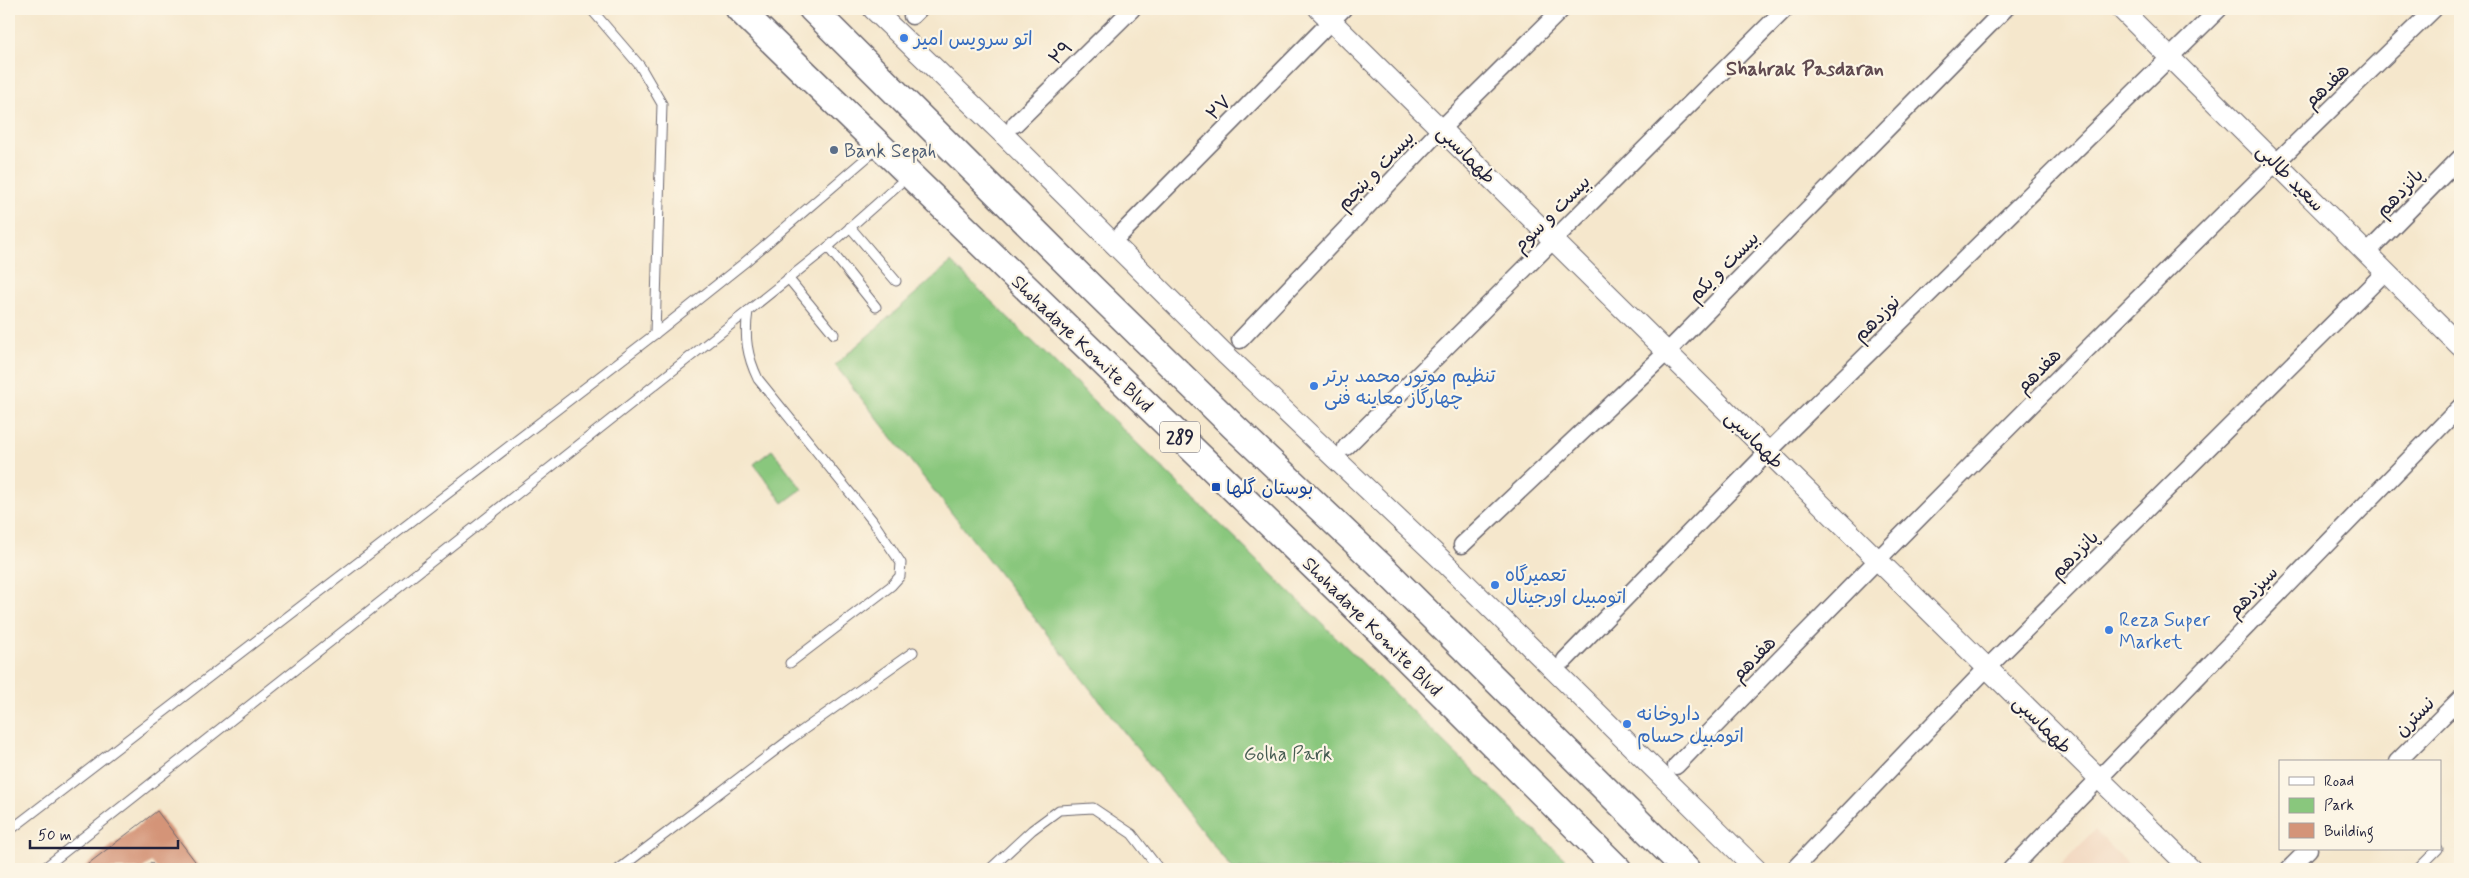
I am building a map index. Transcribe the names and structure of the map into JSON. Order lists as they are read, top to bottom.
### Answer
{
  "streets": {
    "main road": ["Shohadaye Komite Blvd", "289"],
    "street": [
      "۲۹",
      "هفدهم",
      "۲۷",
      "طهماسبی",
      "بیست و پنجم",
      "سعید طالبی",
      "پانزدهم",
      "بیست و سوم",
      "بیست و یکم",
      "نوزدهم",
      "سیزدهم",
      "نسترن"
    ]
  },
  "crossings": [
    ["هفدهم", "طهماسبی"],
    ["هفدهم", "سعید طالبی"],
    ["۲۷", "طهماسبی"],
    ["طهماسبی", "بیست و پنجم"],
    ["طهماسبی", "پانزدهم"],
    ["طهماسبی", "بیست و سوم"],
    ["طهماسبی", "بیست و یکم"],
    ["طهماسبی", "نوزدهم"],
    ["طهماسبی", "سیزدهم"],
    ["سعید طالبی", "پانزدهم"],
    ["سعید طالبی", "نوزدهم"]
  ],
  "districts": ["Shahrak Pasdaran"],
  "parks": ["Golha Park"],
  "places": {
    "other": [
      "اتو سرویس امیر",
      "Bank Sepah",
      "تنظیم موتور محمد برتر چهارگاز معاینه فنی",
      "تعمیرگاه اتومبیل اورجینال",
      "Reza Super Market",
      "داروخانه اتومبیل حسام"
    ],
    "transit": ["بوستان گلها"]
  },
  "legend": ["Road", "Park", "Building"],
  "scale_bar": "50 m"
}
